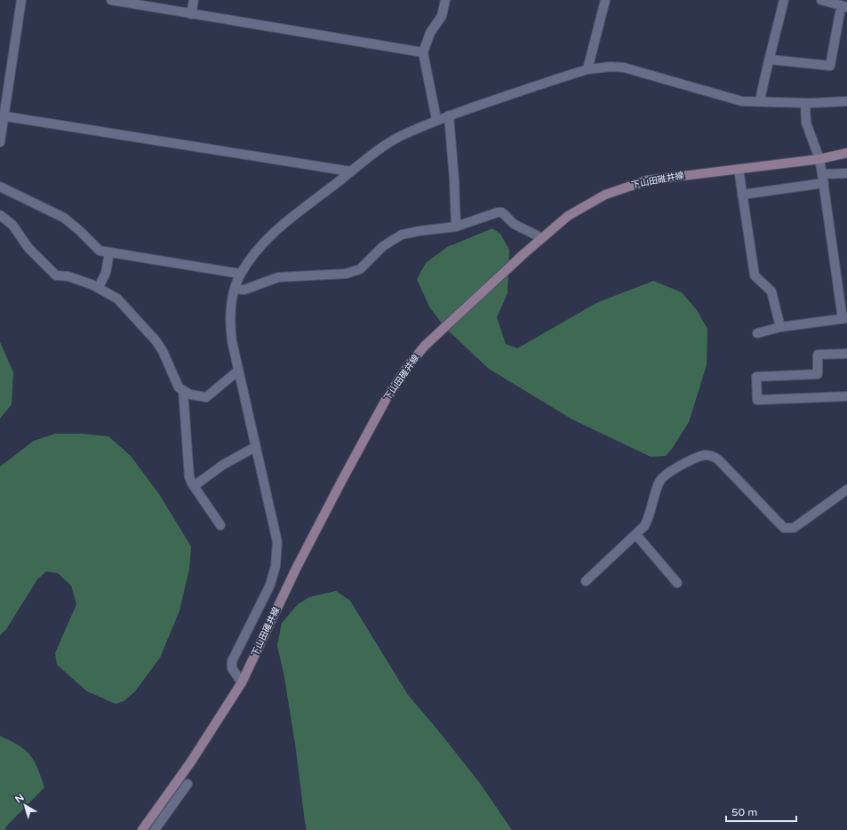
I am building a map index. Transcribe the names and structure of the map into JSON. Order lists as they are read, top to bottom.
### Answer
{
  "streets": {
    "main road": ["下山田碓井線"]
  },
  "scale_bar": "50 m",
  "north": "top left"
}
